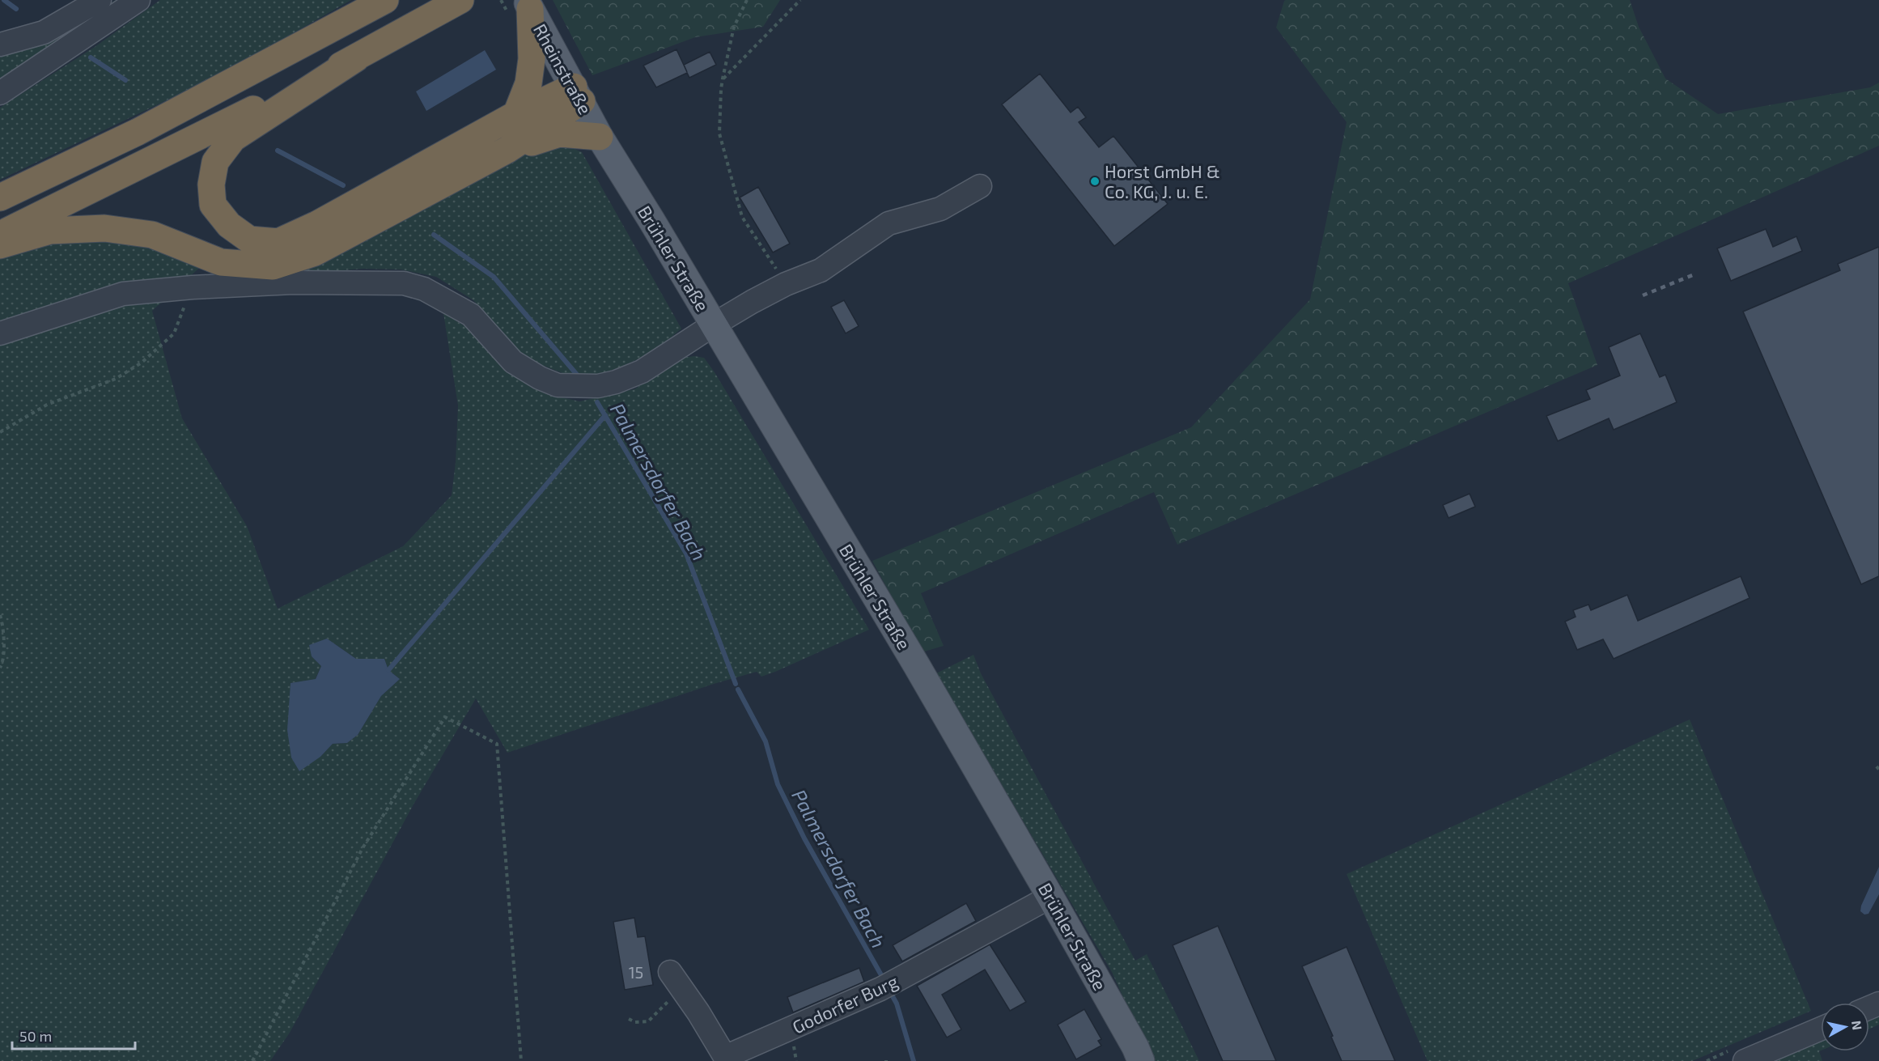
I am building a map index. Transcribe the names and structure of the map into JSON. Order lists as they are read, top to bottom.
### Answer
{
  "streets": {
    "main road": ["Rheinstraße", "Brühler Straße"],
    "street": ["Godorfer Burg"]
  },
  "crossings": [
    ["Rheinstraße", "Brühler Straße"],
    ["Brühler Straße", "Godorfer Burg"]
  ],
  "water": ["Palmersdorfer Bach"],
  "places": ["Horst GmbH & Co. KG, J. u. E."],
  "house_numbers": ["15"],
  "scale_bar": "50 m",
  "north": "right"
}
